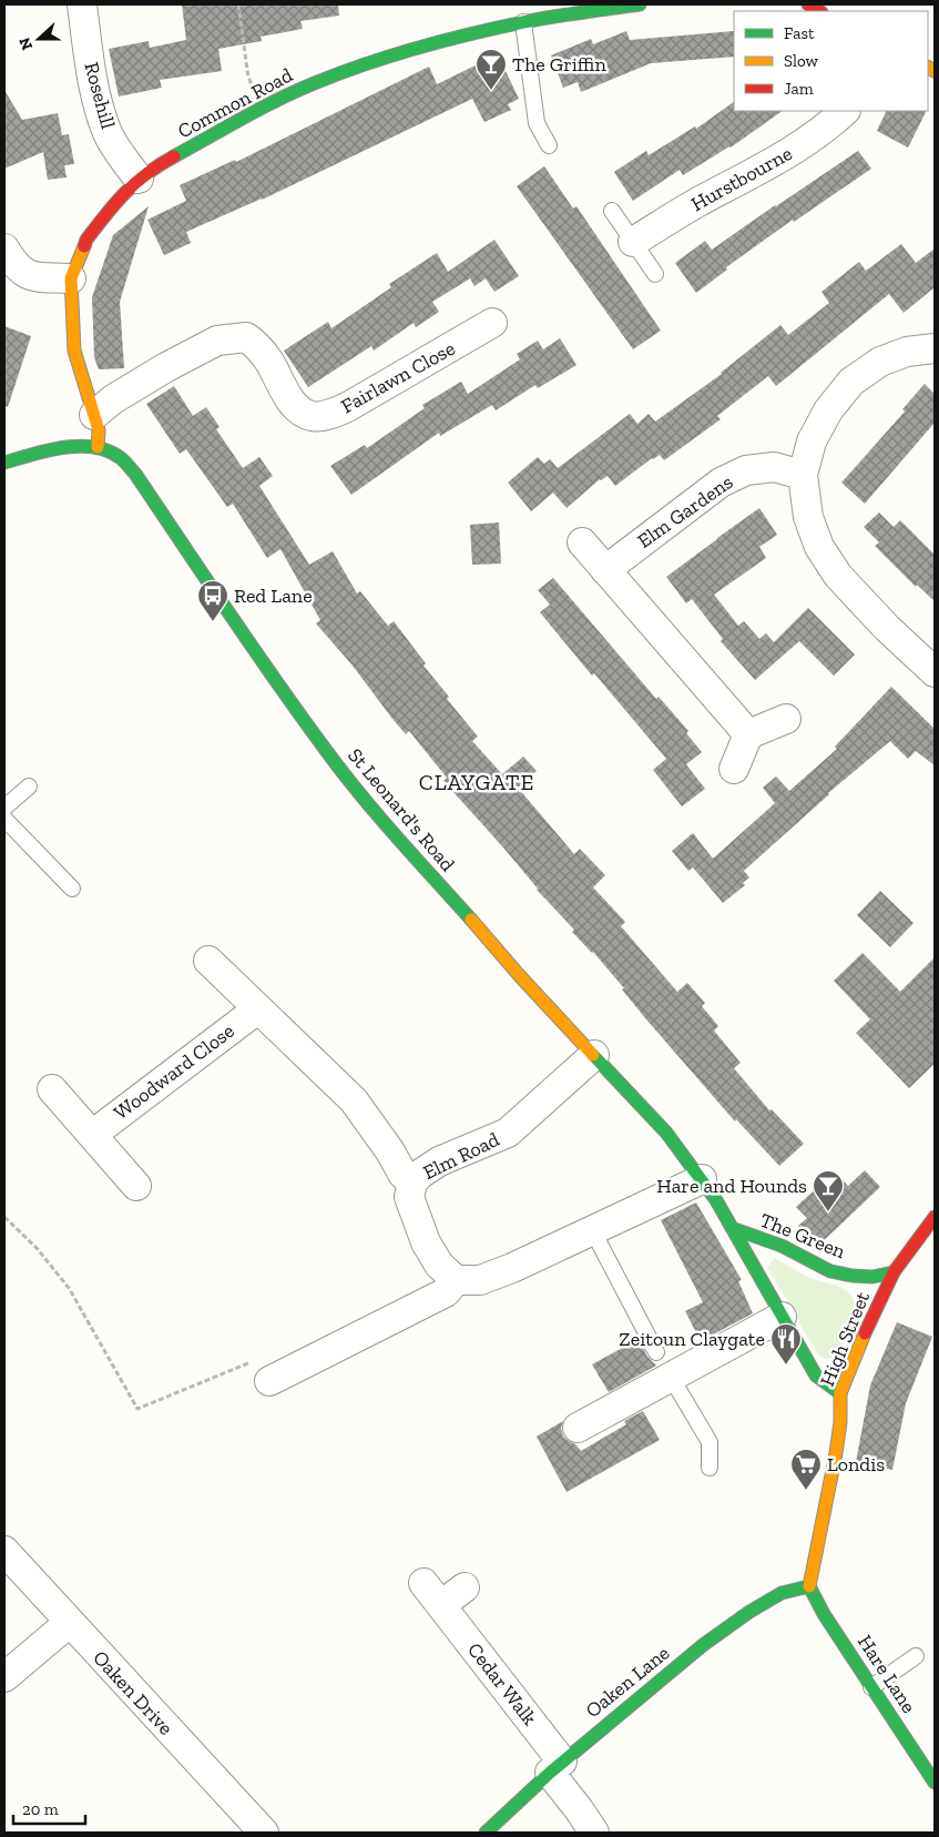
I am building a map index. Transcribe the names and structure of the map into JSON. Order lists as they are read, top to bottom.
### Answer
{
  "streets": {
    "street": [
      "Rosehill",
      "Common Road",
      "Hurstbourne",
      "Fairlawn Close",
      "Elm Gardens",
      "St Leonard's Road",
      "Woodward Close",
      "Elm Road",
      "The Green",
      "High Street",
      "Hare Lane",
      "Oaken Lane",
      "Cedar Walk",
      "Oaken Drive"
    ]
  },
  "crossings": [
    ["Rosehill", "Common Road"],
    ["Common Road", "Fairlawn Close"],
    ["Common Road", "St Leonard's Road"],
    ["St Leonard's Road", "Elm Road"],
    ["St Leonard's Road", "The Green"],
    ["The Green", "High Street"],
    ["High Street", "Hare Lane"],
    ["High Street", "Oaken Lane"],
    ["Hare Lane", "Oaken Lane"],
    ["Oaken Lane", "Cedar Walk"]
  ],
  "districts": ["CLAYGATE"],
  "places": {
    "bar": ["The Griffin", "Hare and Hounds"],
    "bus stop": ["Red Lane"],
    "restaurant": ["Zeitoun Claygate"],
    "supermarket": ["Londis"]
  },
  "legend": ["Fast", "Slow", "Jam"],
  "scale_bar": "20 m",
  "north": "left"
}
